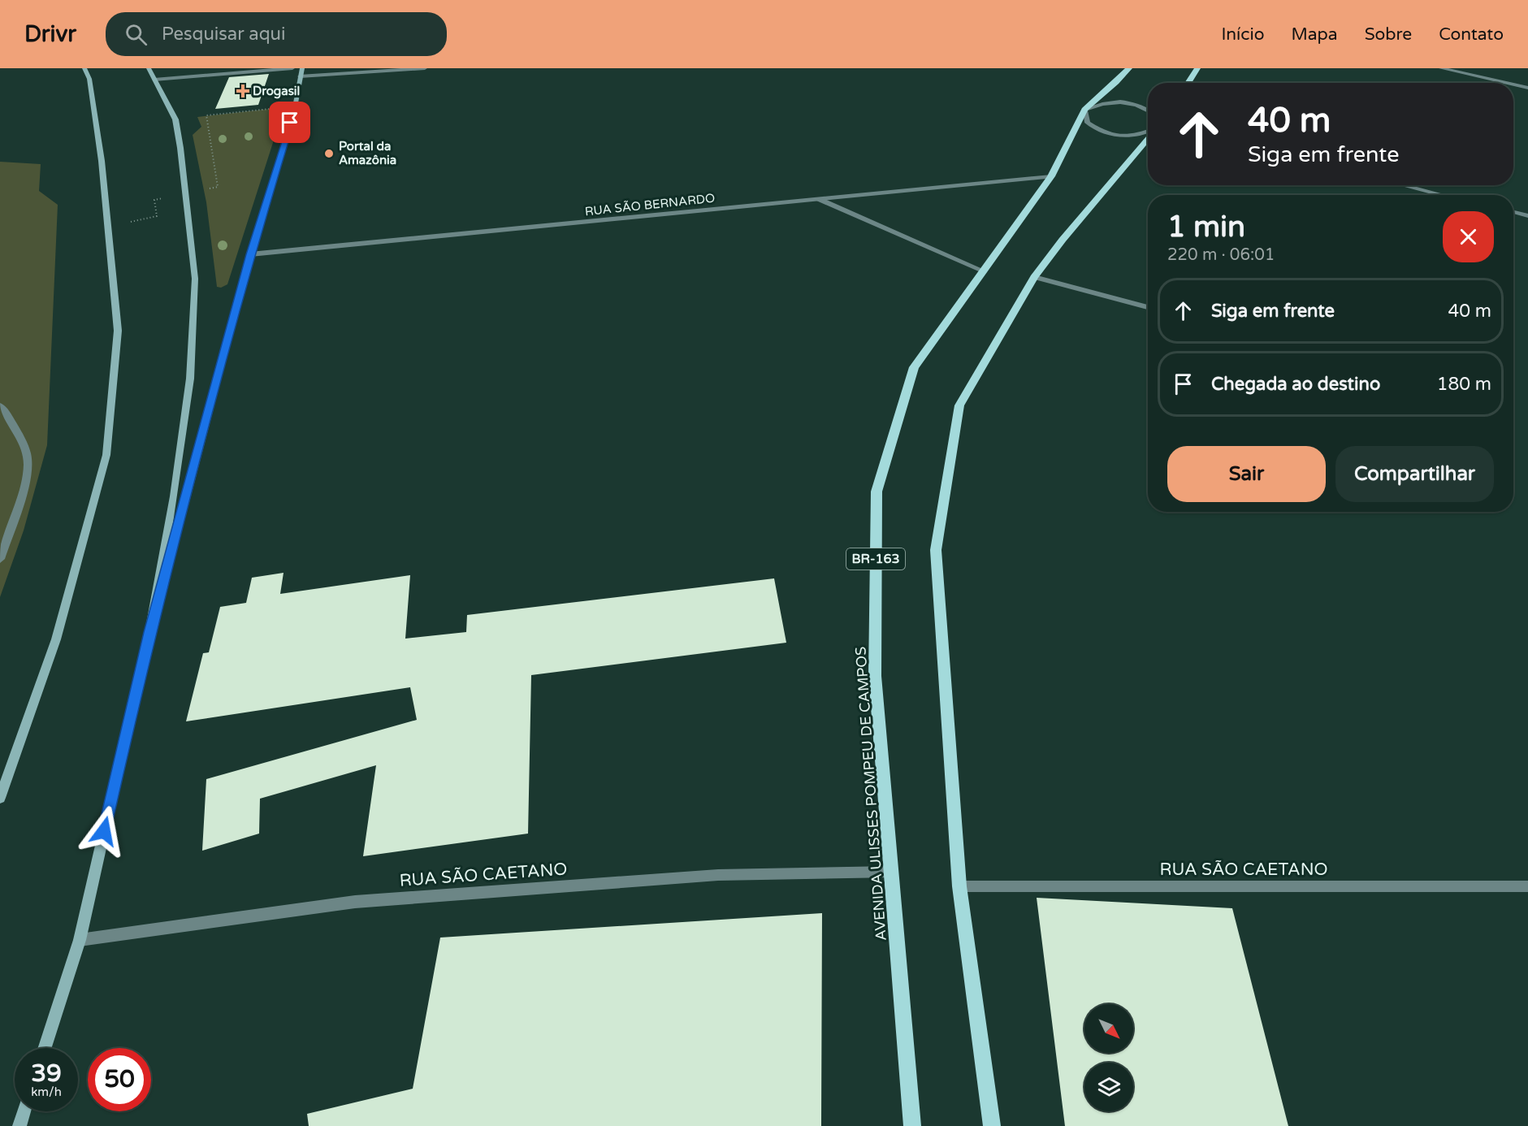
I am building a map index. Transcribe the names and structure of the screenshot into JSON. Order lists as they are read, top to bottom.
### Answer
{
  "streets": {
    "main road": ["BR-163", "AVENIDA ULISSES POMPEU DE CAMPOS"],
    "street": ["RUA SÃO BERNARDO", "RUA SÃO CAETANO"]
  },
  "crossings": [
    ["RUA SÃO BERNARDO", "AVENIDA ULISSES POMPEU DE CAMPOS"],
    ["AVENIDA ULISSES POMPEU DE CAMPOS", "RUA SÃO CAETANO"]
  ],
  "places": {
    "health": ["Drogasil"],
    "other": ["Portal da Amazônia"]
  },
  "north": "bottom right",
  "page": {
    "header": "Drivr",
    "search": "Pesquisar aqui",
    "nav": [
      "Início",
      "Mapa",
      "Sobre",
      "Contato"
    ],
    "turn": ["40 m", "Siga em frente"],
    "heading": ["1 min", "220 m · 06:01"],
    "list": [
      {
        "name": "Siga em frente",
        "value": "40 m"
      },
      {
        "name": "Chegada ao destino",
        "value": "180 m"
      }
    ],
    "buttons": ["Sair", "Compartilhar"],
    "speed": "39 km/h",
    "limit": "50"
  }
}
